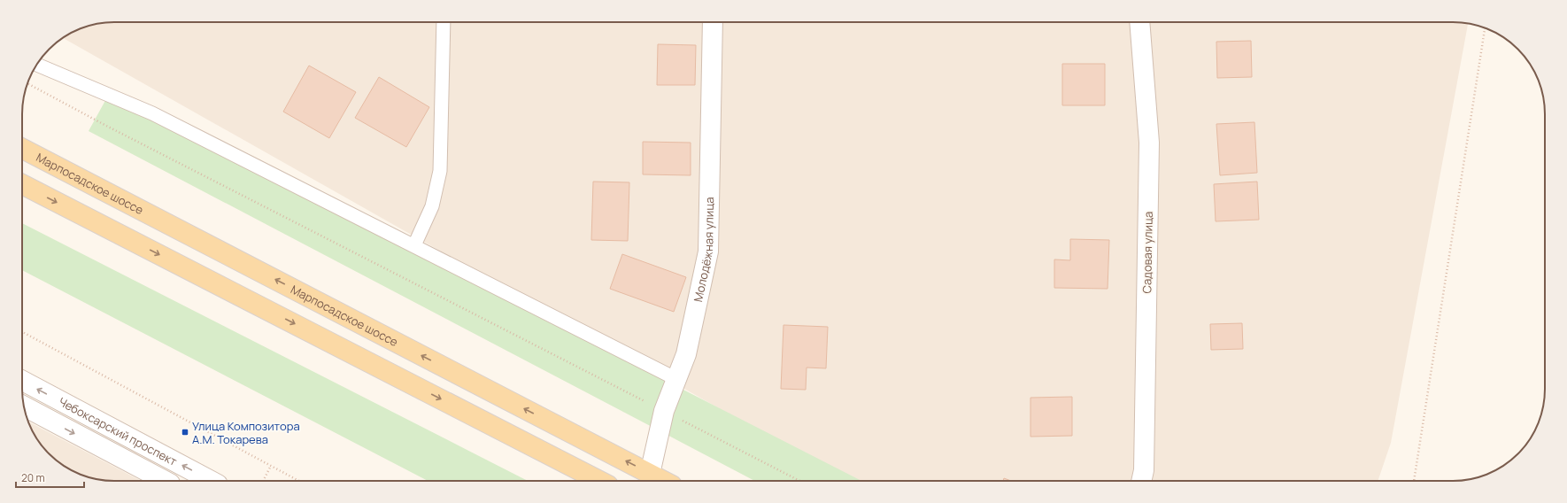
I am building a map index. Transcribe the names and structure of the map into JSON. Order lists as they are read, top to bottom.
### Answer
{
  "streets": {
    "main road": ["Марпосадское шоссе"],
    "street": ["Молодёжная улица", "Садовая улица", "Чебоксарский проспект"]
  },
  "crossings": [
    ["Марпосадское шоссе", "Молодёжная улица"]
  ],
  "places": {
    "transit": ["Улица Композитора А.М. Токарева"]
  },
  "scale_bar": "20 m"
}
